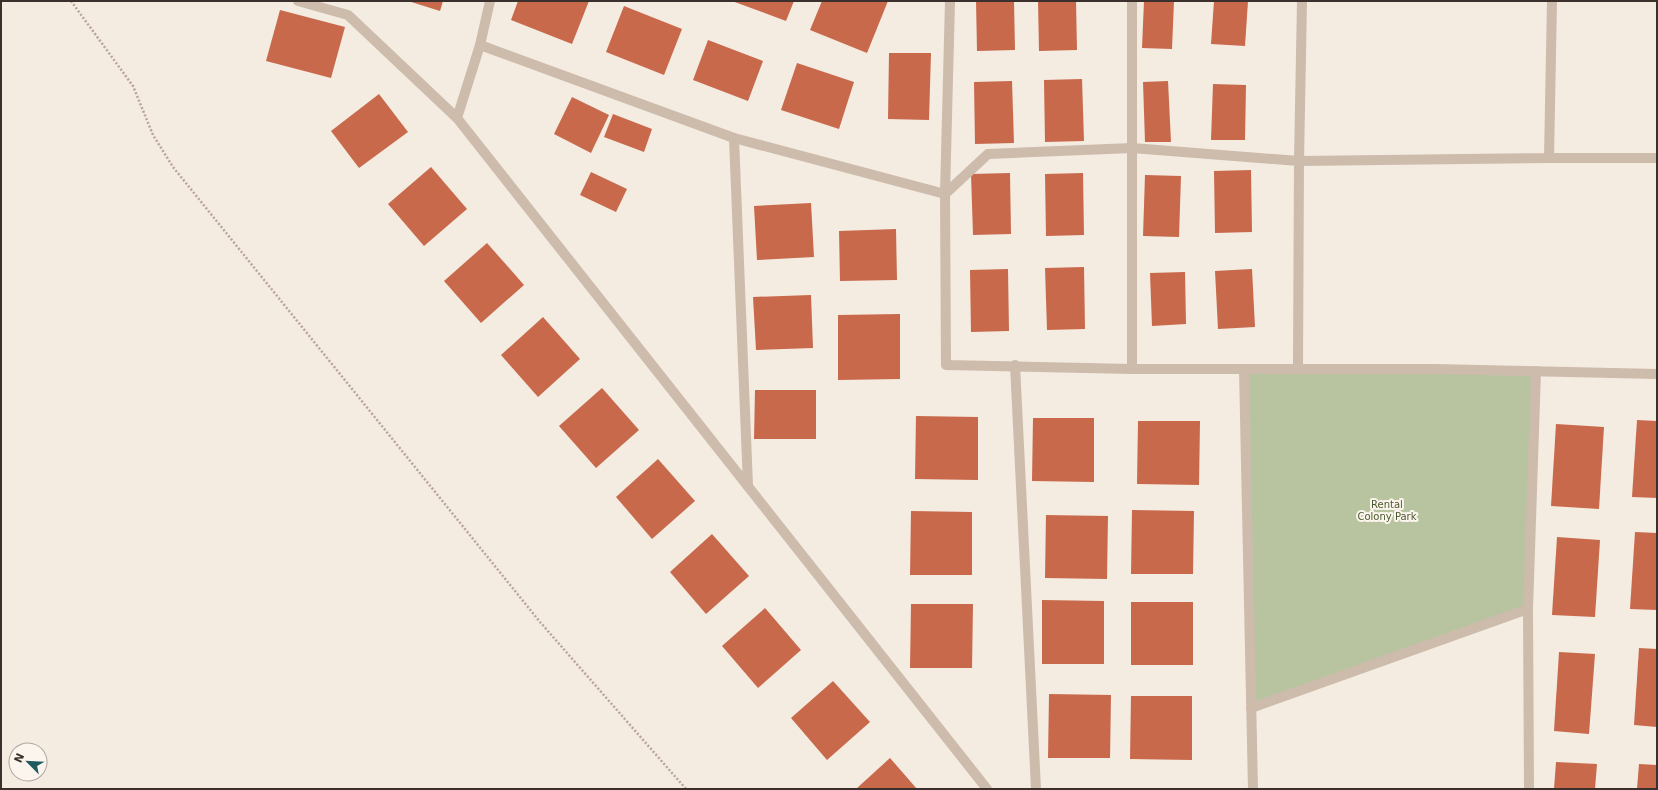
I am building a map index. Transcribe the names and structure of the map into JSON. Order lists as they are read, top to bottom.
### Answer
{
  "parks": ["Rental Colony Park"],
  "north": "top left"
}
